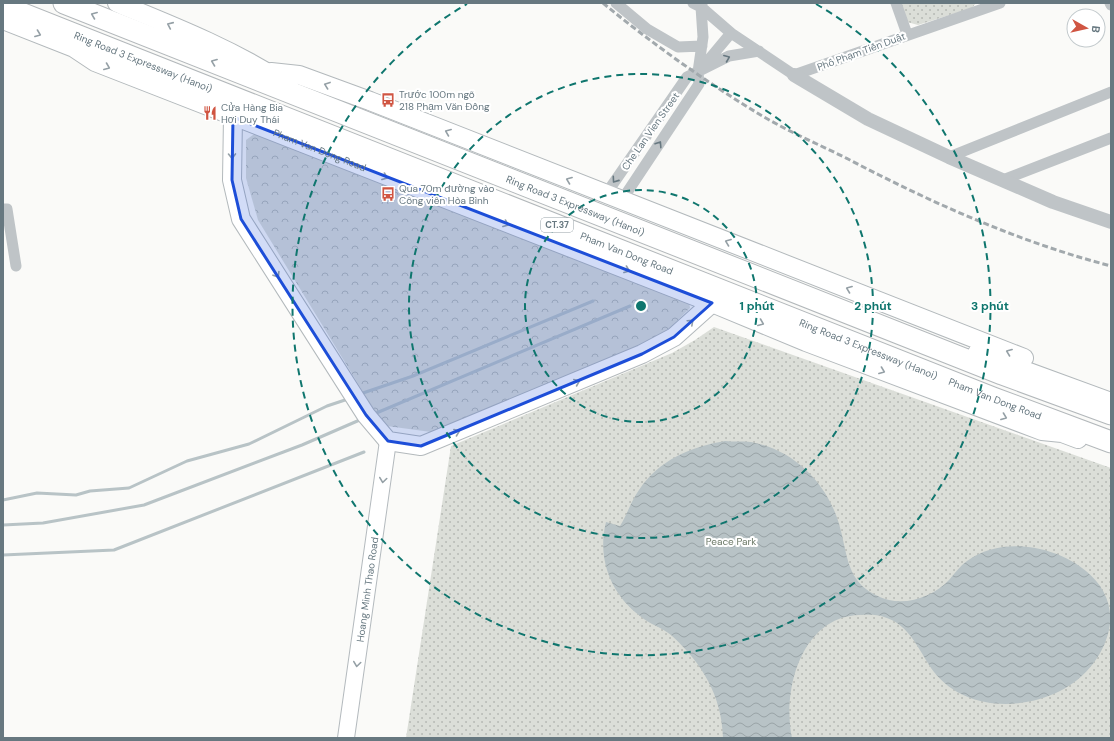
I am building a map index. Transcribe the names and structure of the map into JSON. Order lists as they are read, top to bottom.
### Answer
{
  "streets": {
    "highway": ["Ring Road 3 Expressway (Hanoi)", "CT.37"],
    "main road": ["Pham Van Dong Road", "Hoang Minh Thao Road"],
    "street": ["Phố Phạm Tiến Duật", "Che Lan Vien Street"]
  },
  "one_way": ["Hoang Minh Thao Road"],
  "parks": ["Peace Park"],
  "places": {
    "bus stop": ["Trước 100m ngõ 218 Phạm Văn Đồng", "Qua 70m đường vào Công viên Hòa Bình"],
    "restaurant": ["Cửa Hàng Bia Hơi Duy Thái"]
  },
  "north": "right",
  "rings": ["1 phút", "2 phút", "3 phút"]
}
